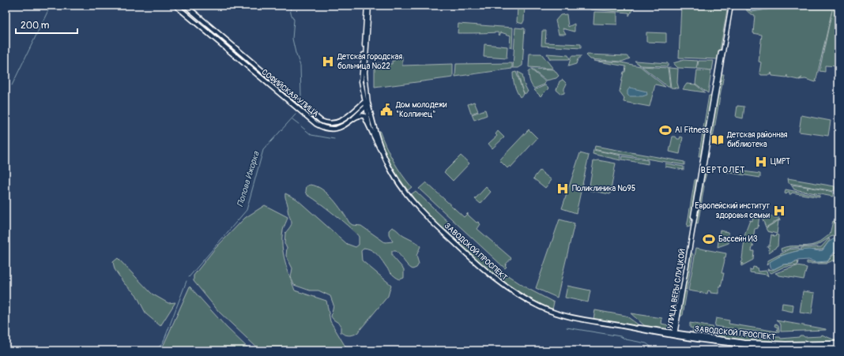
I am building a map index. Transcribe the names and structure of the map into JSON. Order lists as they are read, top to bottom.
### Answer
{
  "streets": {
    "main road": ["СОФИЙСКАЯ УЛИЦА", "ЗАВОДСКОЙ ПРОСПЕКТ"],
    "street": ["УЛИЦА ВЕРЫ СЛУЦКОЙ"]
  },
  "crossings": [
    ["СОФИЙСКАЯ УЛИЦА", "ЗАВОДСКОЙ ПРОСПЕКТ"],
    ["ЗАВОДСКОЙ ПРОСПЕКТ", "УЛИЦА ВЕРЫ СЛУЦКОЙ"]
  ],
  "districts": ["ВЕРТОЛЁТ"],
  "water": ["Попова Ижорка"],
  "places": {
    "hospital": [
      "Детская городская больница №22",
      "ЦМРТ",
      "Поликлиника №95",
      "Европейский институт здоровья семьи"
    ],
    "public building": ["Дом молодежи \"Колпинец\""],
    "sports": ["AI Fitness", "Бассейн ИЗ"],
    "library": ["Детская районная библиотека"]
  },
  "scale_bar": "200 m"
}
